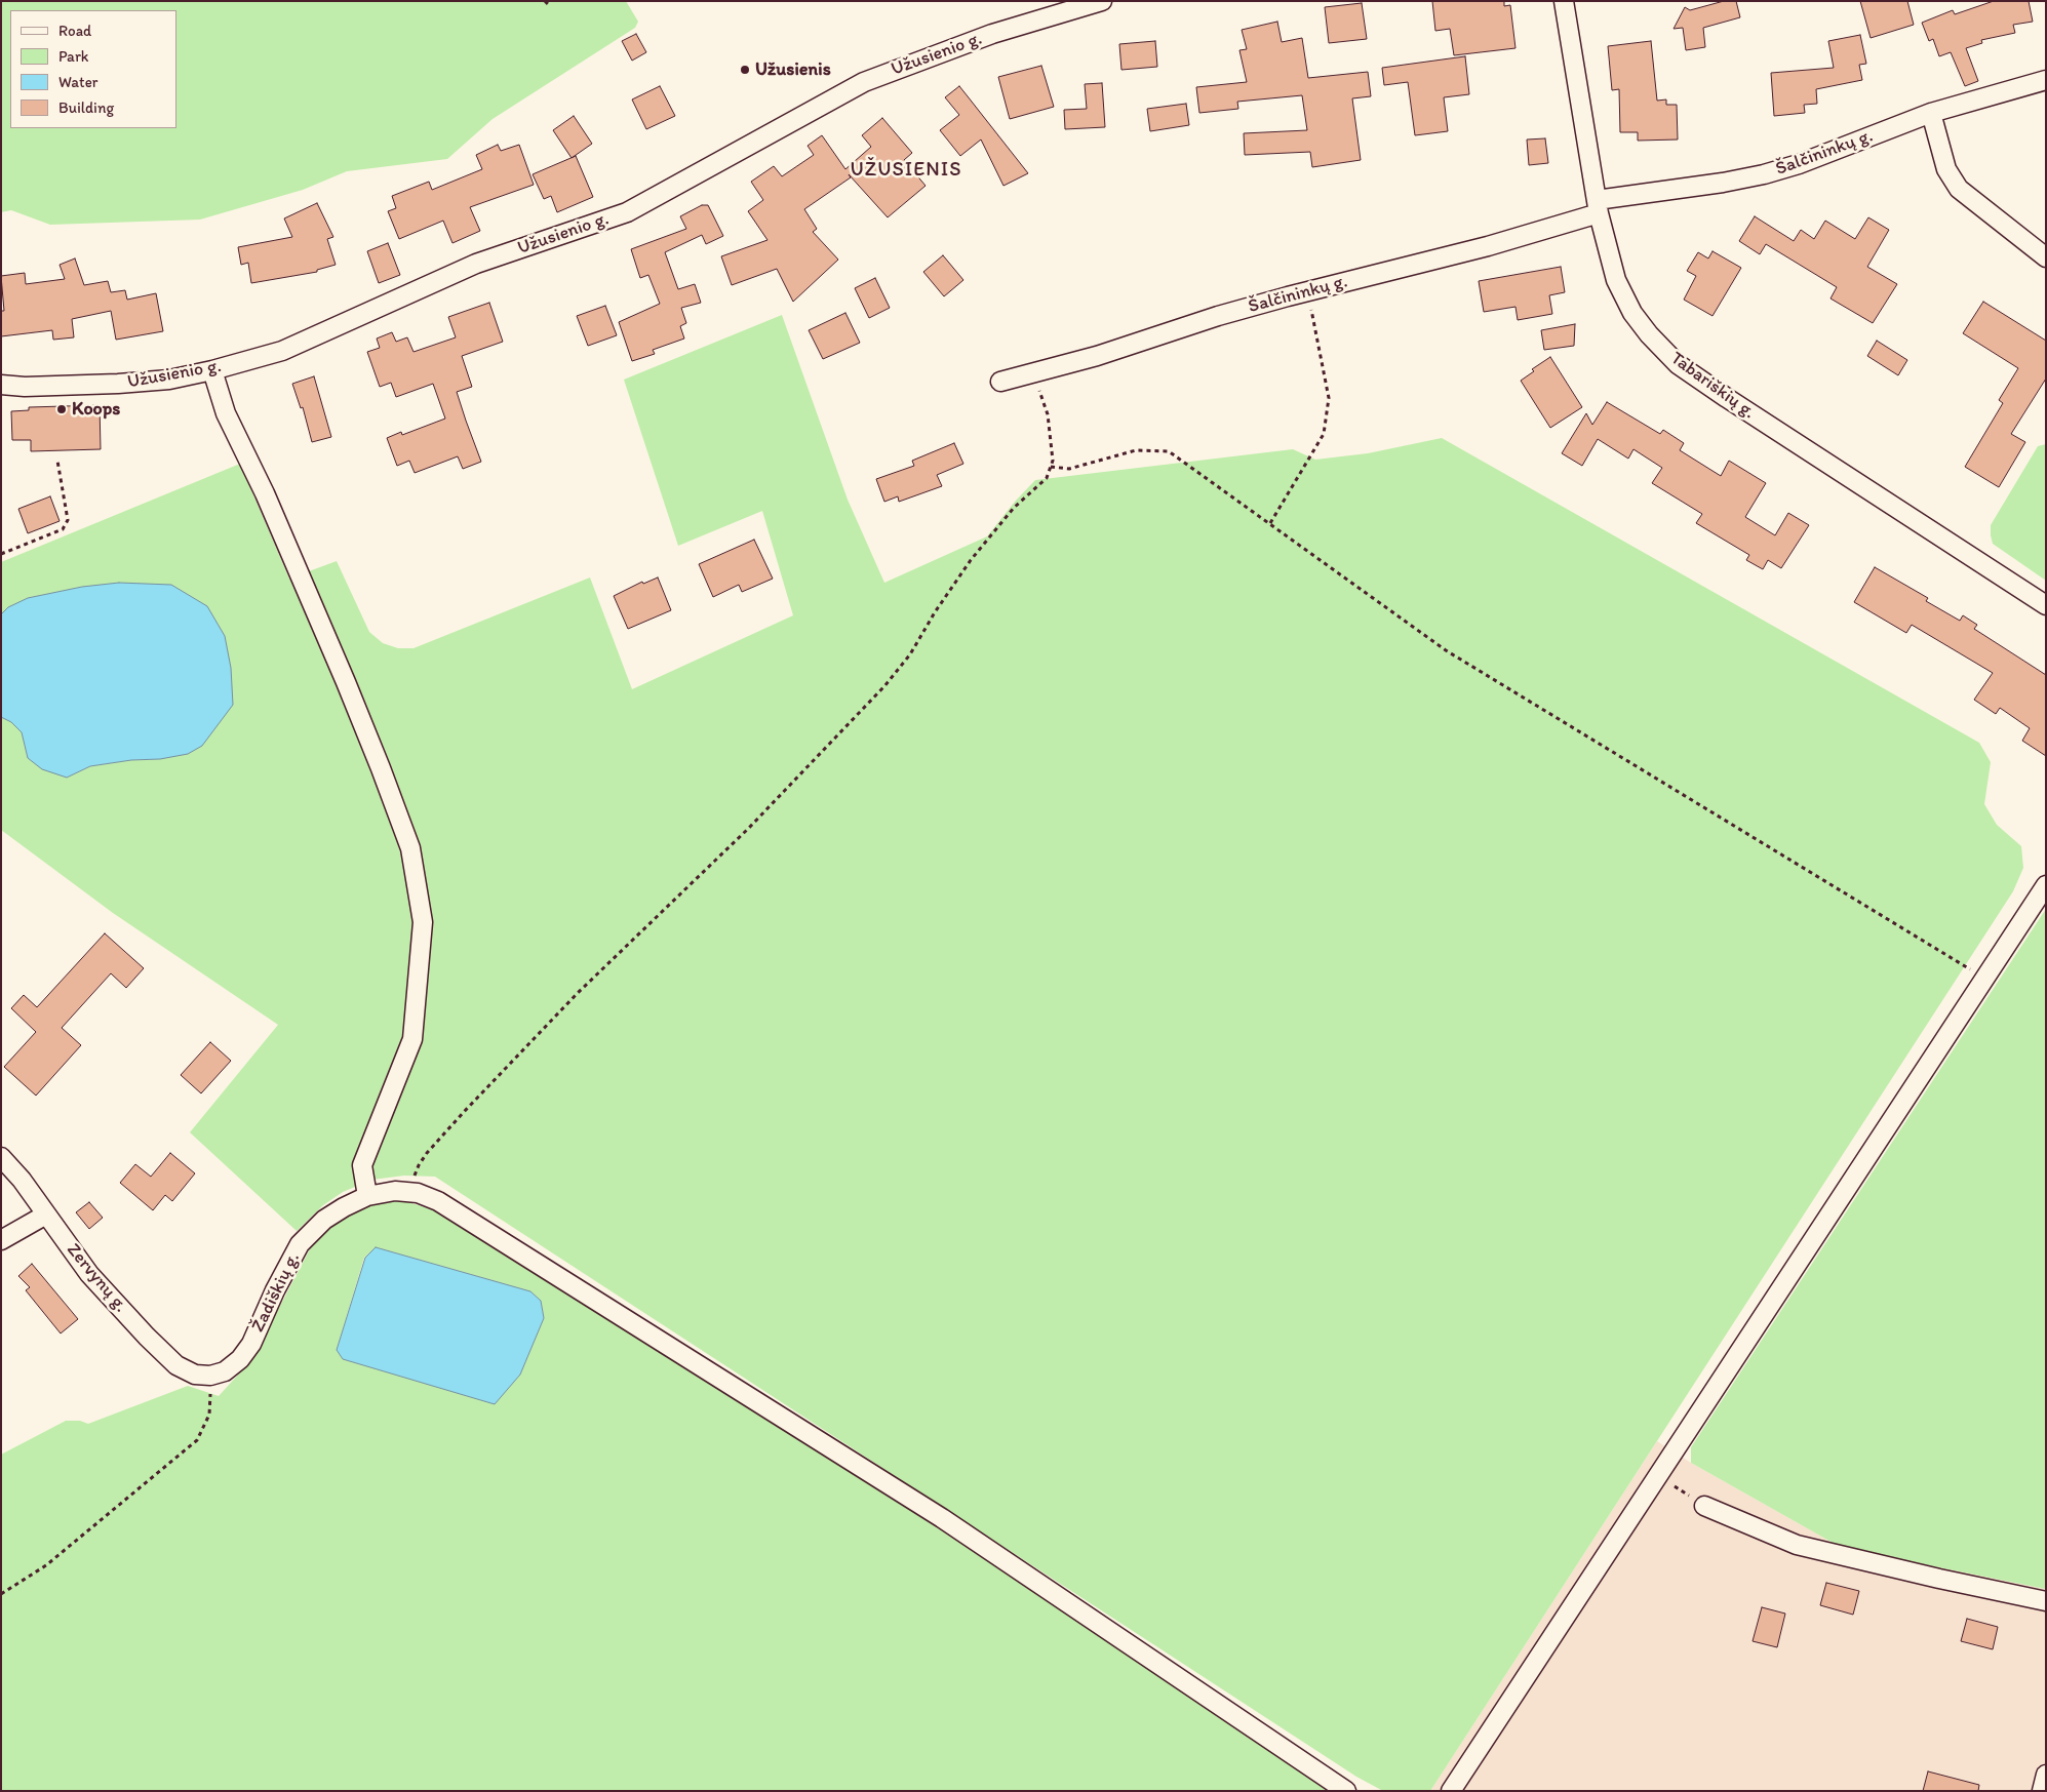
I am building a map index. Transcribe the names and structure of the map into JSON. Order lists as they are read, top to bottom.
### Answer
{
  "streets": {
    "street": [
      "Užusienio g.",
      "Šalčininkų g.",
      "Tabariškių g.",
      "Zervynų g.",
      "Žadiškių g."
    ]
  },
  "crossings": [
    ["Šalčininkų g.", "Tabariškių g."],
    ["Zervynų g.", "Žadiškių g."]
  ],
  "districts": ["UŽUSIENIS"],
  "places": ["Užusienis", "Koops"],
  "legend": [
    "Road",
    "Park",
    "Water",
    "Building"
  ]
}
